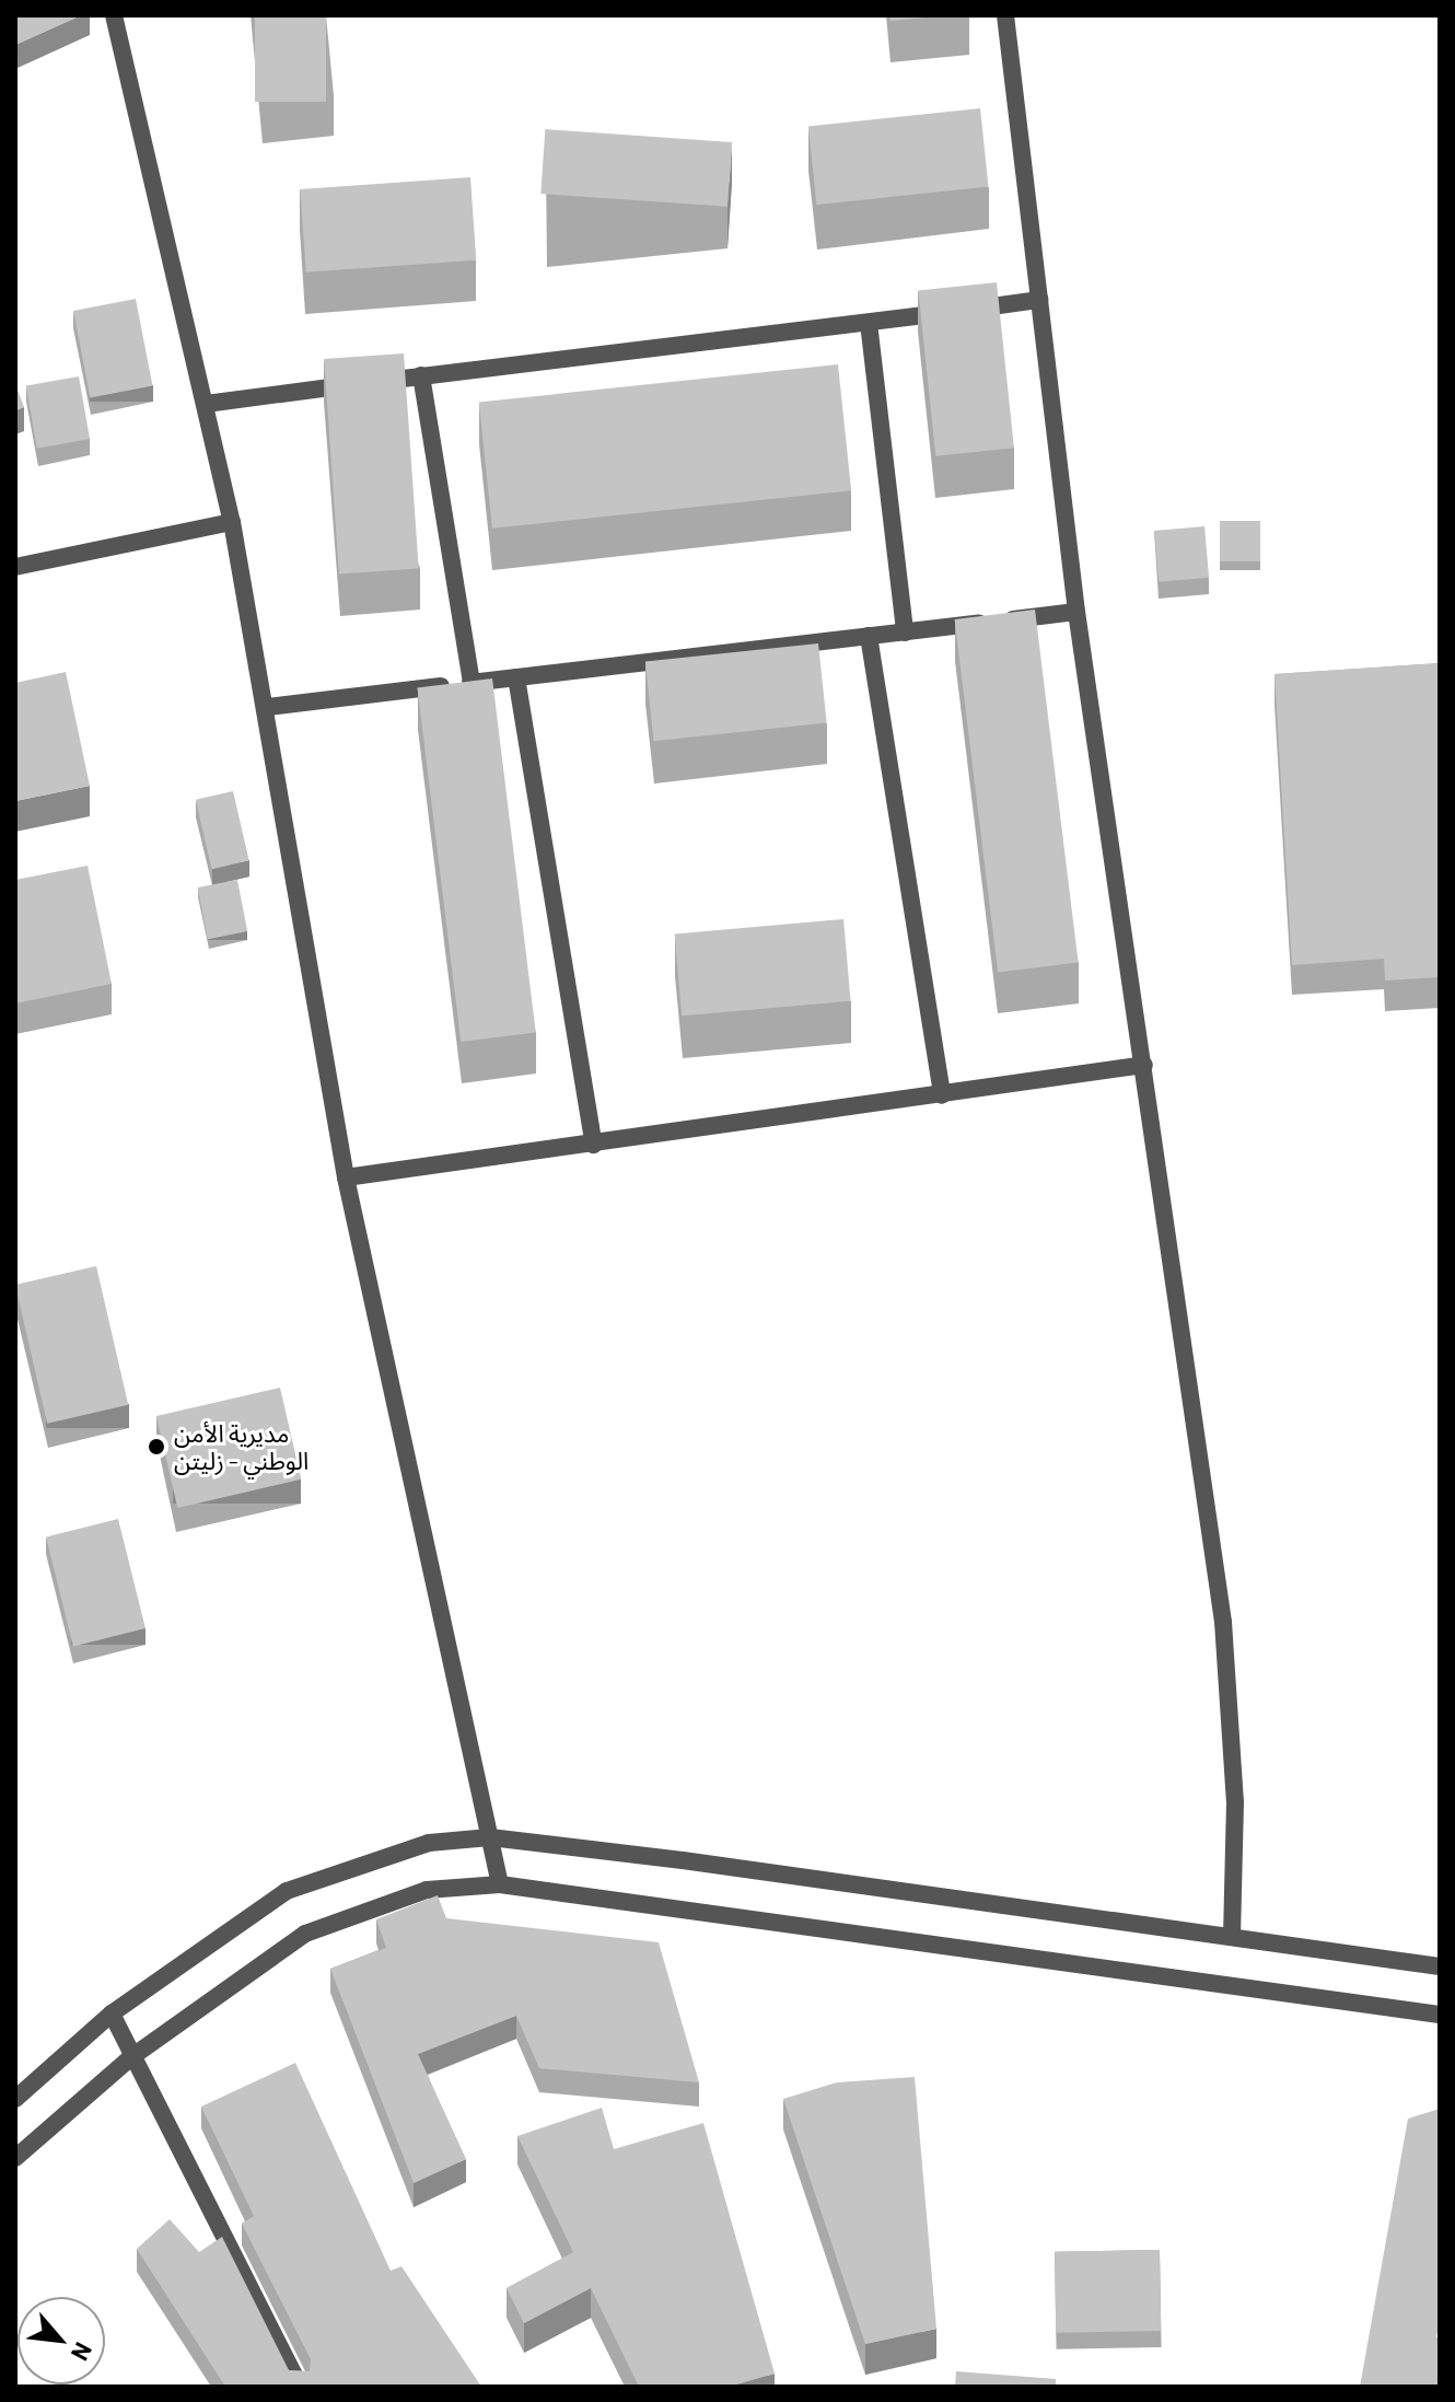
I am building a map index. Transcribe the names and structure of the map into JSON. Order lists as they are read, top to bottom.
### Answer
{
  "places": ["مديرية الأمن الوطني - زليتن"],
  "north": "bottom right"
}
